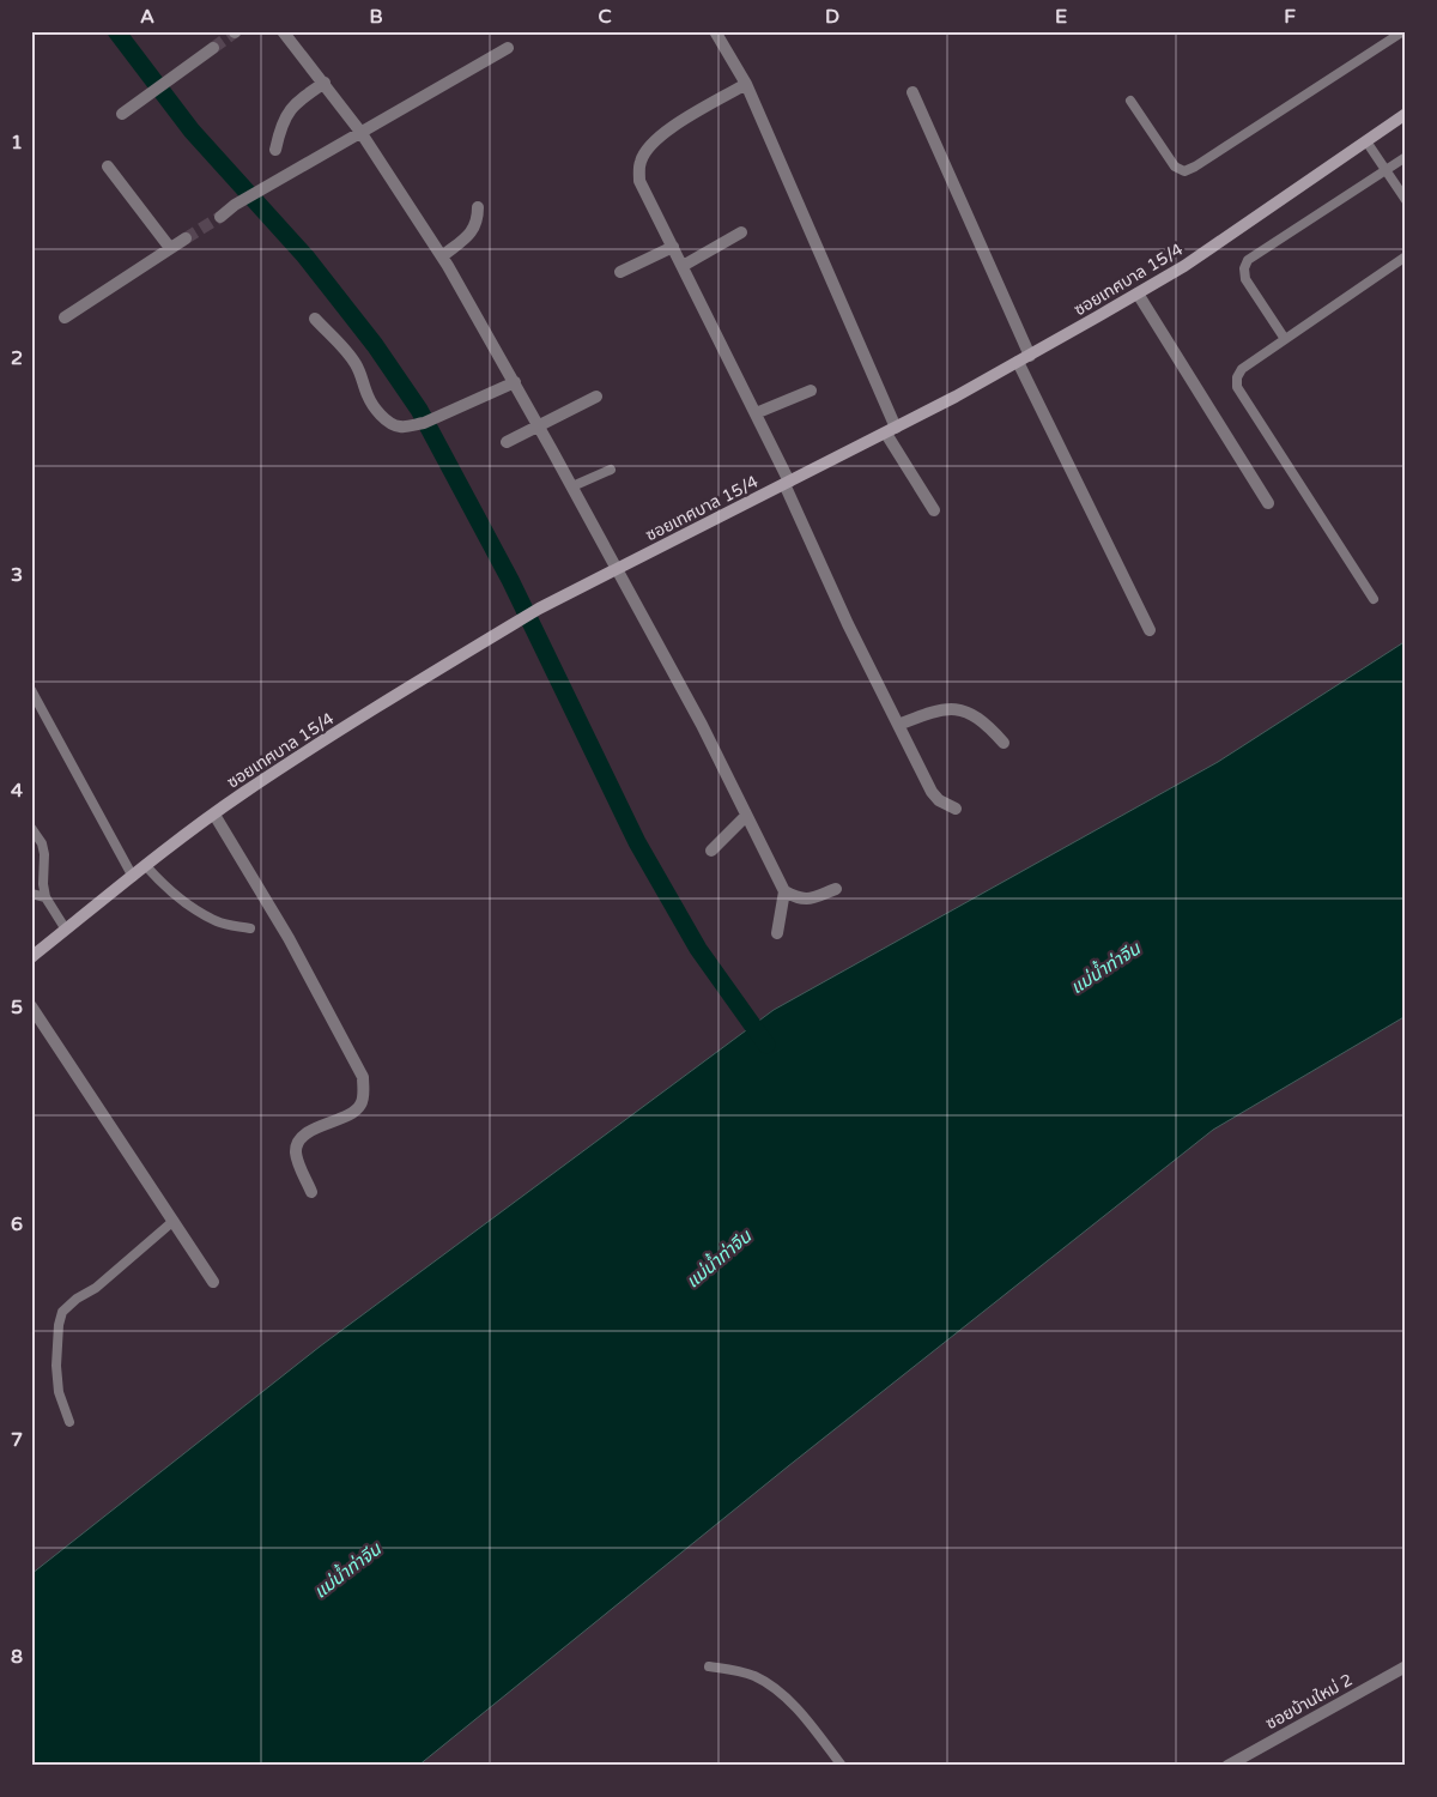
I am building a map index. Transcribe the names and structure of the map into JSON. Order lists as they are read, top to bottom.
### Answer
{
  "streets": {
    "street": ["ซอยเทศบาล 15/4", "ซอยบ้านใหม่ 2"]
  },
  "water": ["แม่น้ำท่าจีน"],
  "grid": {
    "columns": [
      "A",
      "B",
      "C",
      "D",
      "E",
      "F"
    ],
    "rows": [
      "1",
      "2",
      "3",
      "4",
      "5",
      "6",
      "7",
      "8"
    ]
  }
}
